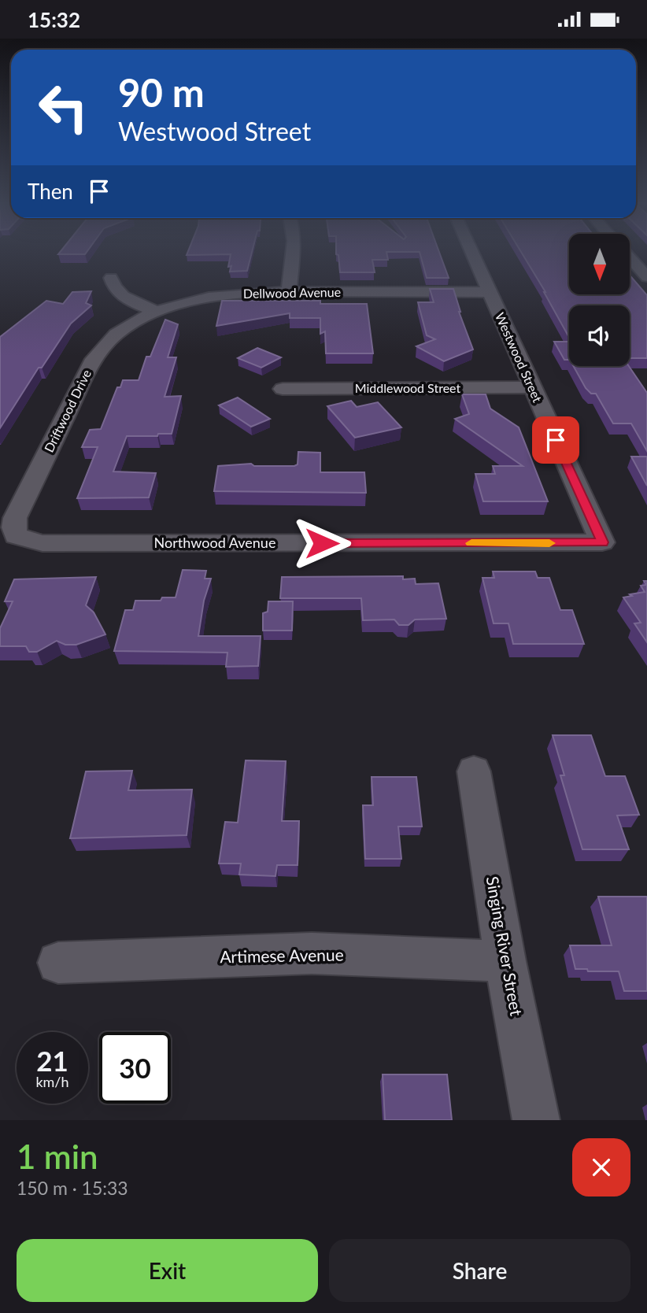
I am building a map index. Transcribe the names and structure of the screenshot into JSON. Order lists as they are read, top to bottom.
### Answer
{
  "streets": {
    "street": [
      "Dellwood Avenue",
      "Westwood Street",
      "Middlewood Street",
      "Driftwood Drive",
      "Northwood Avenue",
      "Singing River Street",
      "Artimese Avenue"
    ]
  },
  "crossings": [
    ["Dellwood Avenue", "Westwood Street"],
    ["Dellwood Avenue", "Driftwood Drive"],
    ["Westwood Street", "Middlewood Street"],
    ["Westwood Street", "Northwood Avenue"],
    ["Driftwood Drive", "Northwood Avenue"],
    ["Singing River Street", "Artimese Avenue"]
  ],
  "north": "bottom",
  "page": {
    "status": "15:32",
    "turn": ["90 m", "Westwood Street"],
    "then": "Then",
    "speed": "21 km/h",
    "limit": "30",
    "heading": ["1 min", "150 m · 15:33"],
    "buttons": ["Exit", "Share"]
  }
}
